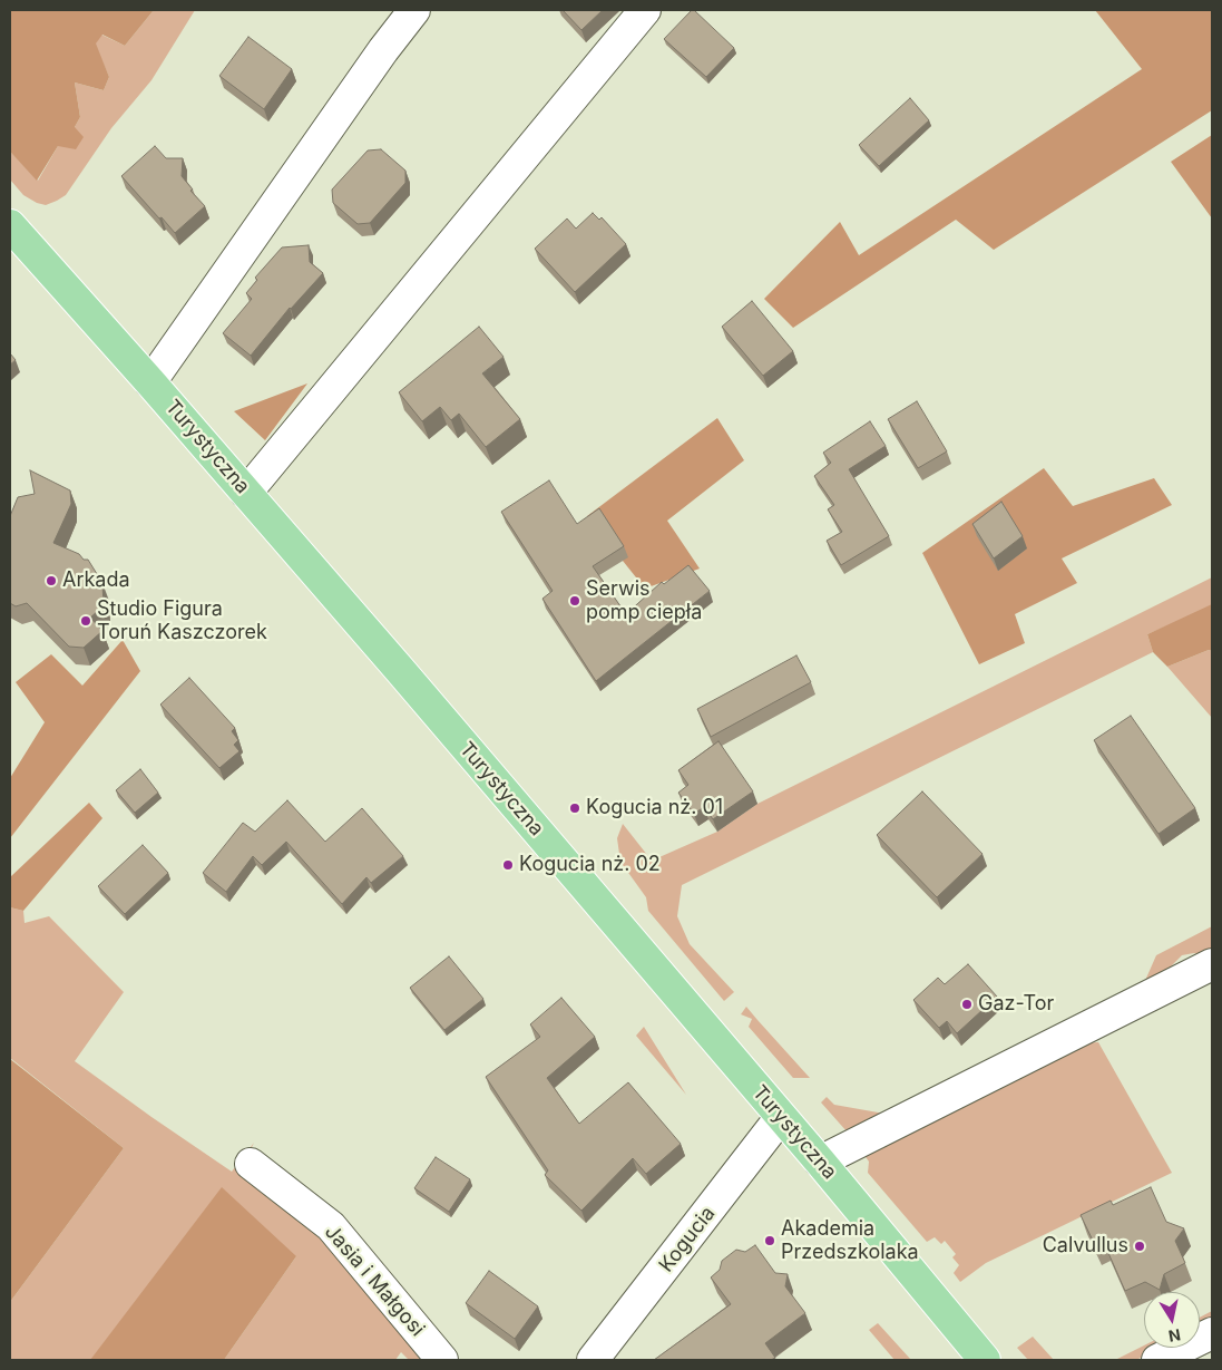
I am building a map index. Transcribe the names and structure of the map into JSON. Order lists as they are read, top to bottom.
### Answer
{
  "streets": {
    "main road": ["Turystyczna"],
    "street": ["Kogucia", "Jasia i Małgosi"]
  },
  "crossings": [
    ["Turystyczna", "Kogucia"]
  ],
  "places": [
    "Arkada",
    "Serwis pomp ciepła",
    "Studio Figura Toruń Kaszczorek",
    "Kogucia nż. 01",
    "Kogucia nż. 02",
    "Gaz-Tor",
    "Akademia Przedszkolaka",
    "Calvullus"
  ],
  "north": "bottom"
}
